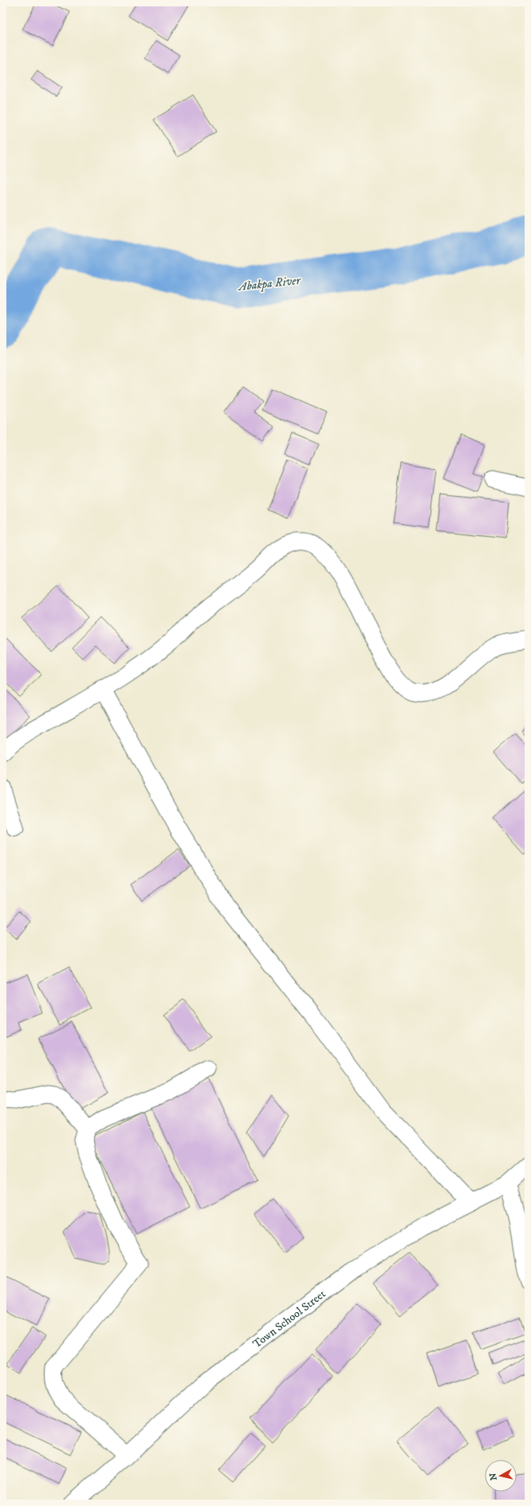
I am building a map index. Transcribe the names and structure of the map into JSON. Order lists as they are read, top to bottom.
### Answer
{
  "streets": {
    "street": ["Town School Street"]
  },
  "water": ["Abakpa River"],
  "north": "left"
}
